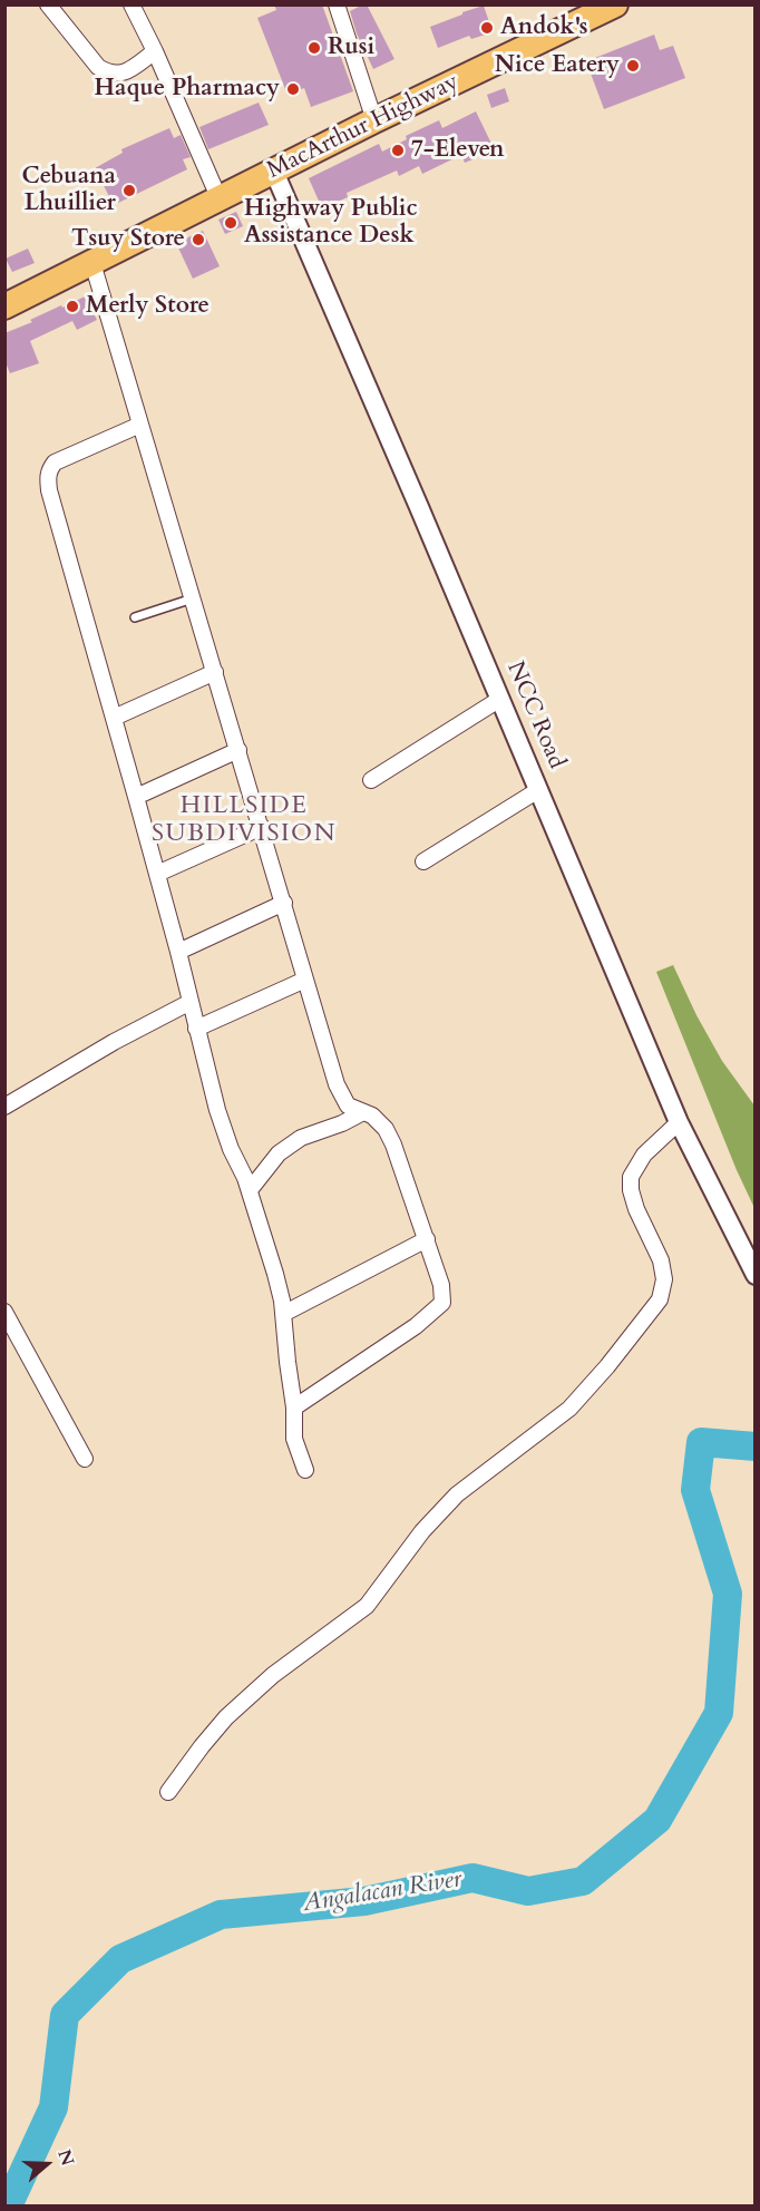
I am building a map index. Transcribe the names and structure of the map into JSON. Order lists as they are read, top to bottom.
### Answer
{
  "streets": {
    "highway": ["MacArthur Highway"],
    "street": ["NCC Road"]
  },
  "crossings": [
    ["MacArthur Highway", "NCC Road"]
  ],
  "districts": ["HILLSIDE SUBDIVISION"],
  "water": ["Angalacan River"],
  "places": [
    "Andok's",
    "Rusi",
    "Nice Eatery",
    "Haque Pharmacy",
    "7-Eleven",
    "Cebuana Lhuillier",
    "Highway Public Assistance Desk",
    "Tsuy Store",
    "Merly Store"
  ],
  "north": "right"
}
